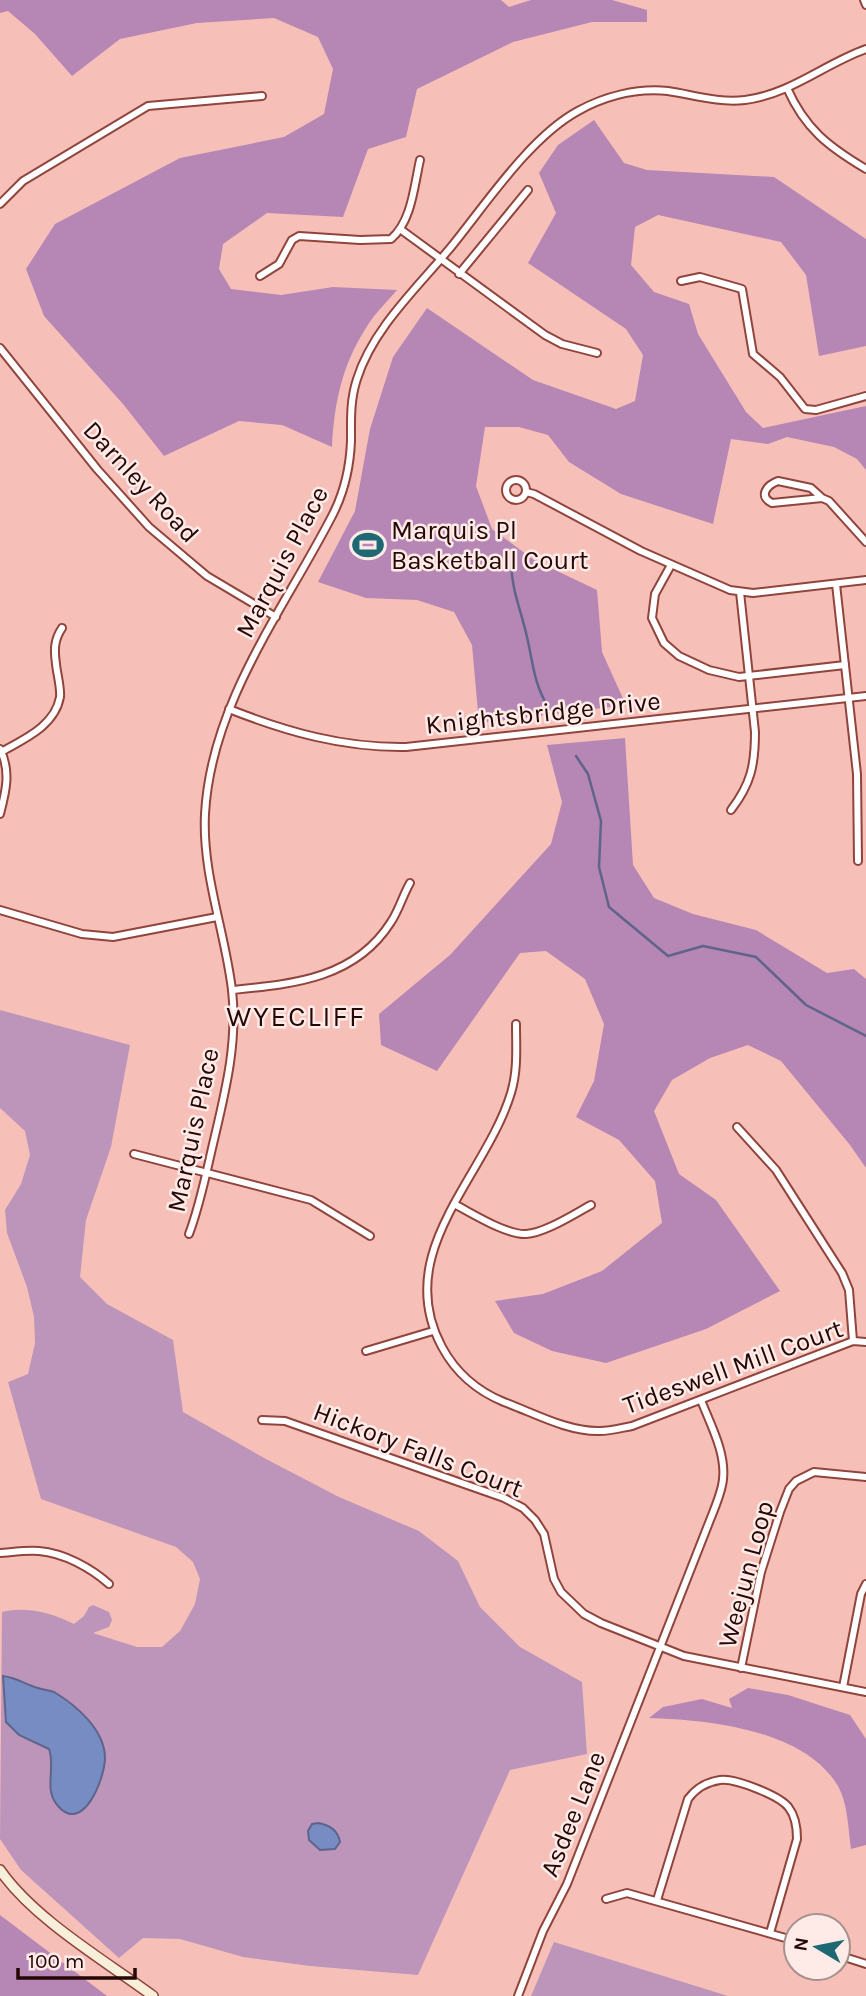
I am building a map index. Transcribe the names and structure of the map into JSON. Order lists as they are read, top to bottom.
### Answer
{
  "streets": {
    "street": [
      "Darnley Road",
      "Marquis Place",
      "Knightsbridge Drive",
      "Tideswell Mill Court",
      "Hickory Falls Court",
      "Weejun Loop",
      "Asdee Lane"
    ]
  },
  "crossings": [
    ["Darnley Road", "Marquis Place"],
    ["Marquis Place", "Knightsbridge Drive"],
    ["Tideswell Mill Court", "Asdee Lane"],
    ["Hickory Falls Court", "Weejun Loop"],
    ["Hickory Falls Court", "Asdee Lane"]
  ],
  "districts": ["WYECLIFF"],
  "places": {
    "sports": ["Marquis Pl Basketball Court"]
  },
  "scale_bar": "100 m",
  "north": "left"
}
